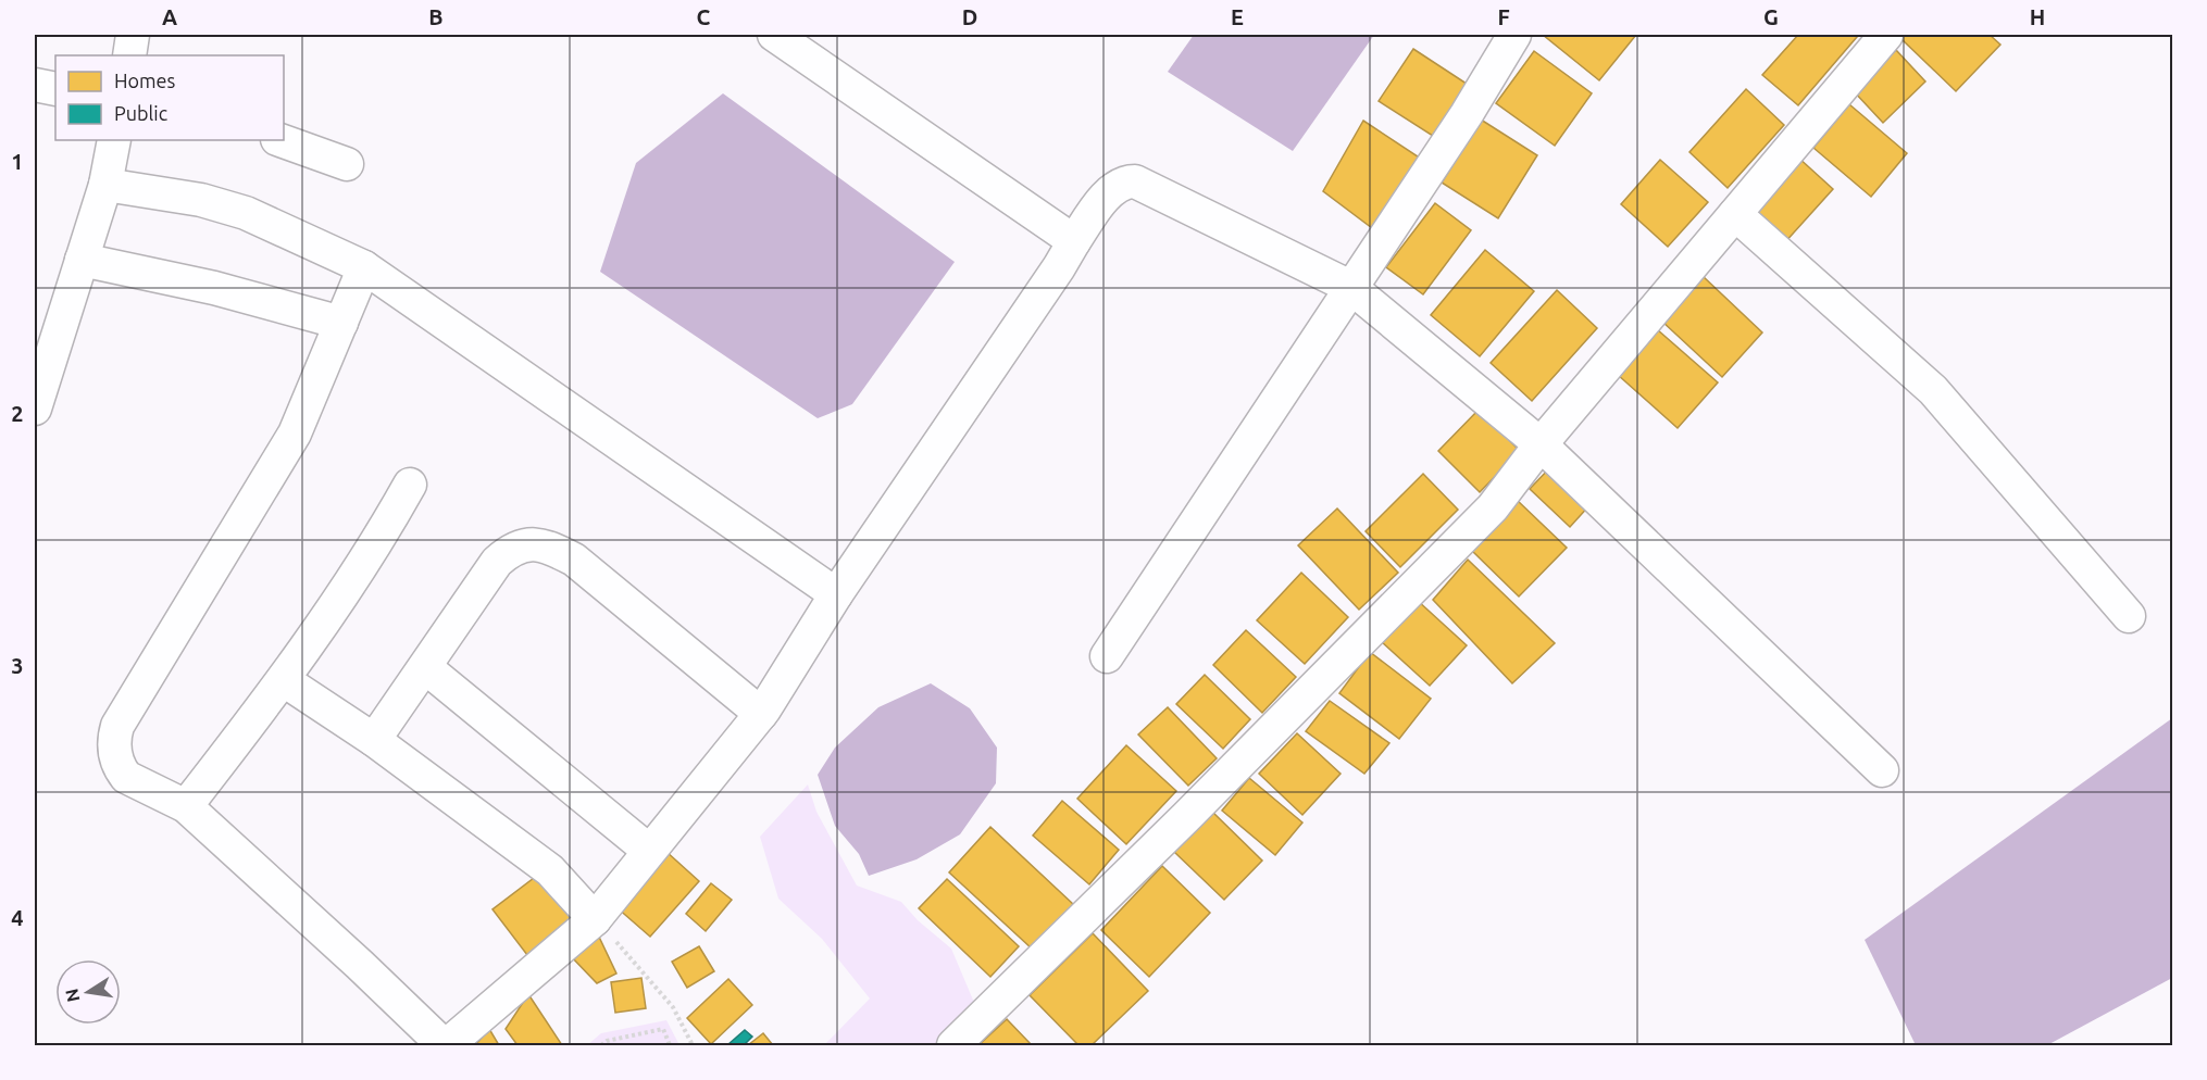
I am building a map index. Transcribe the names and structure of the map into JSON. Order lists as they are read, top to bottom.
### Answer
{
  "legend": ["Homes", "Public"],
  "north": "left",
  "grid": {
    "columns": [
      "A",
      "B",
      "C",
      "D",
      "E",
      "F",
      "G",
      "H"
    ],
    "rows": [
      "1",
      "2",
      "3",
      "4"
    ]
  }
}
